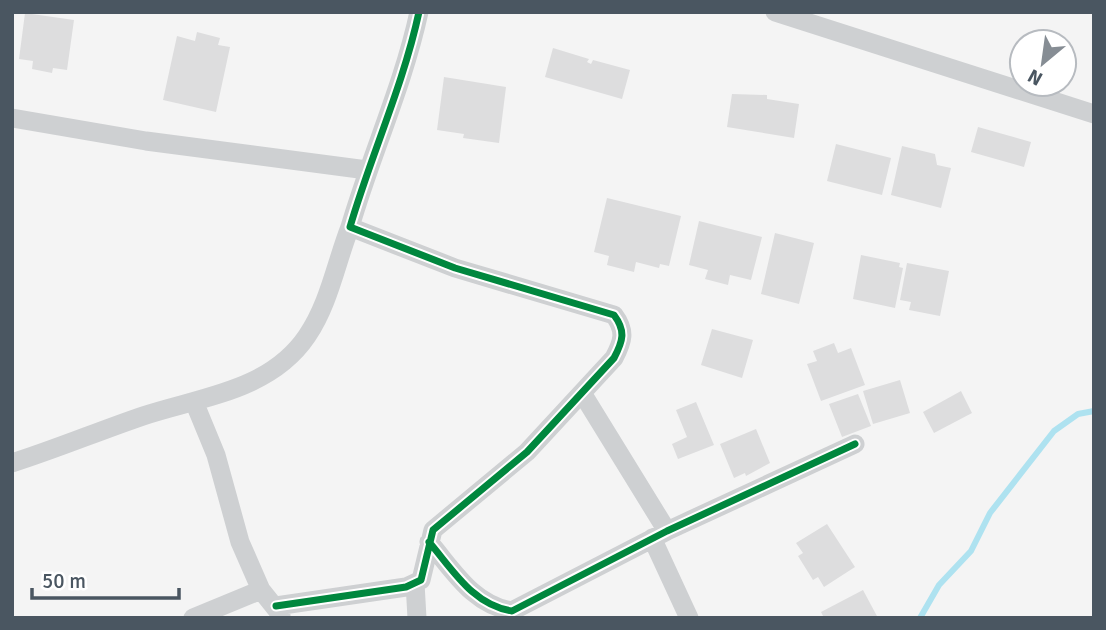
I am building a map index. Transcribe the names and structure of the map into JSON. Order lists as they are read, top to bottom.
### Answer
{
  "scale_bar": "50 m",
  "north": "bottom left"
}
